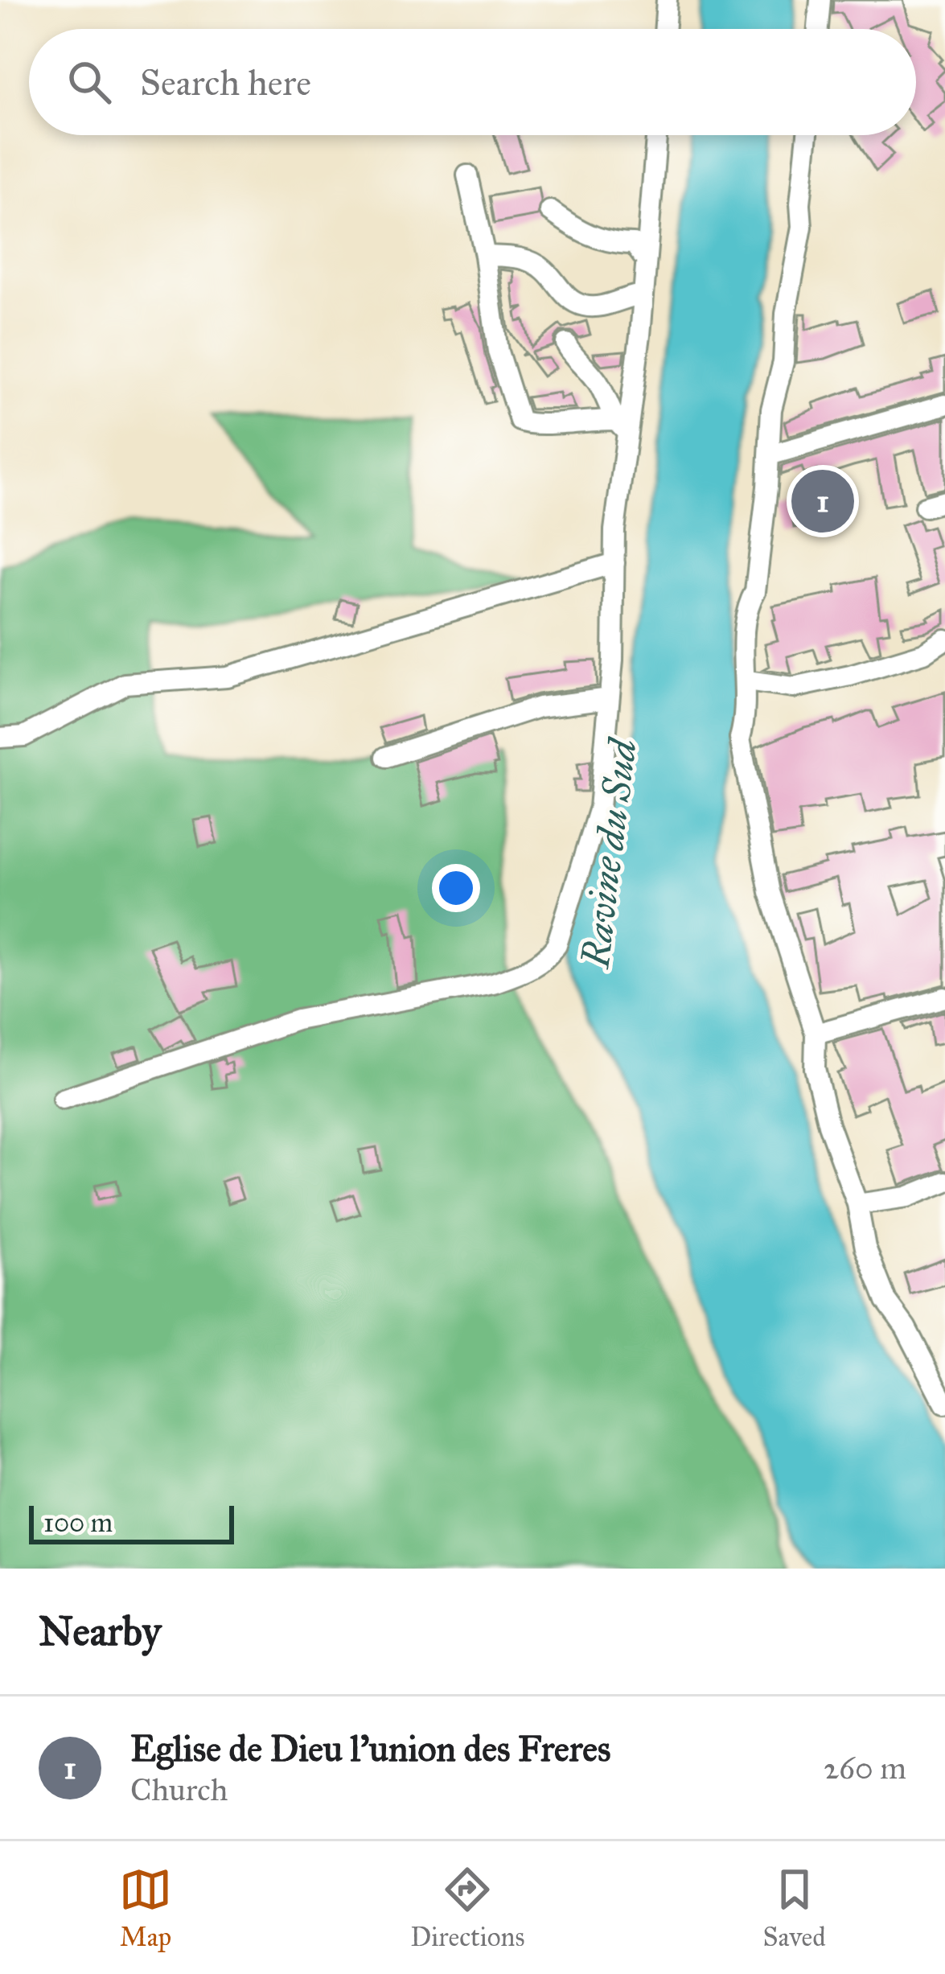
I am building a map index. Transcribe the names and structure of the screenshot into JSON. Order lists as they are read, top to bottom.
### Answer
{
  "water": ["Ravine du Sud"],
  "scale_bar": "100 m",
  "page": {
    "search": "Search here",
    "pins": "1",
    "scale": "100 m",
    "heading": "Nearby",
    "list": [
      {
        "mark": "1",
        "name": "Eglise de Dieu l'union des Freres",
        "note": "Church",
        "value": "260 m"
      }
    ],
    "nav": ["Map", "Directions", "Saved"]
  }
}
